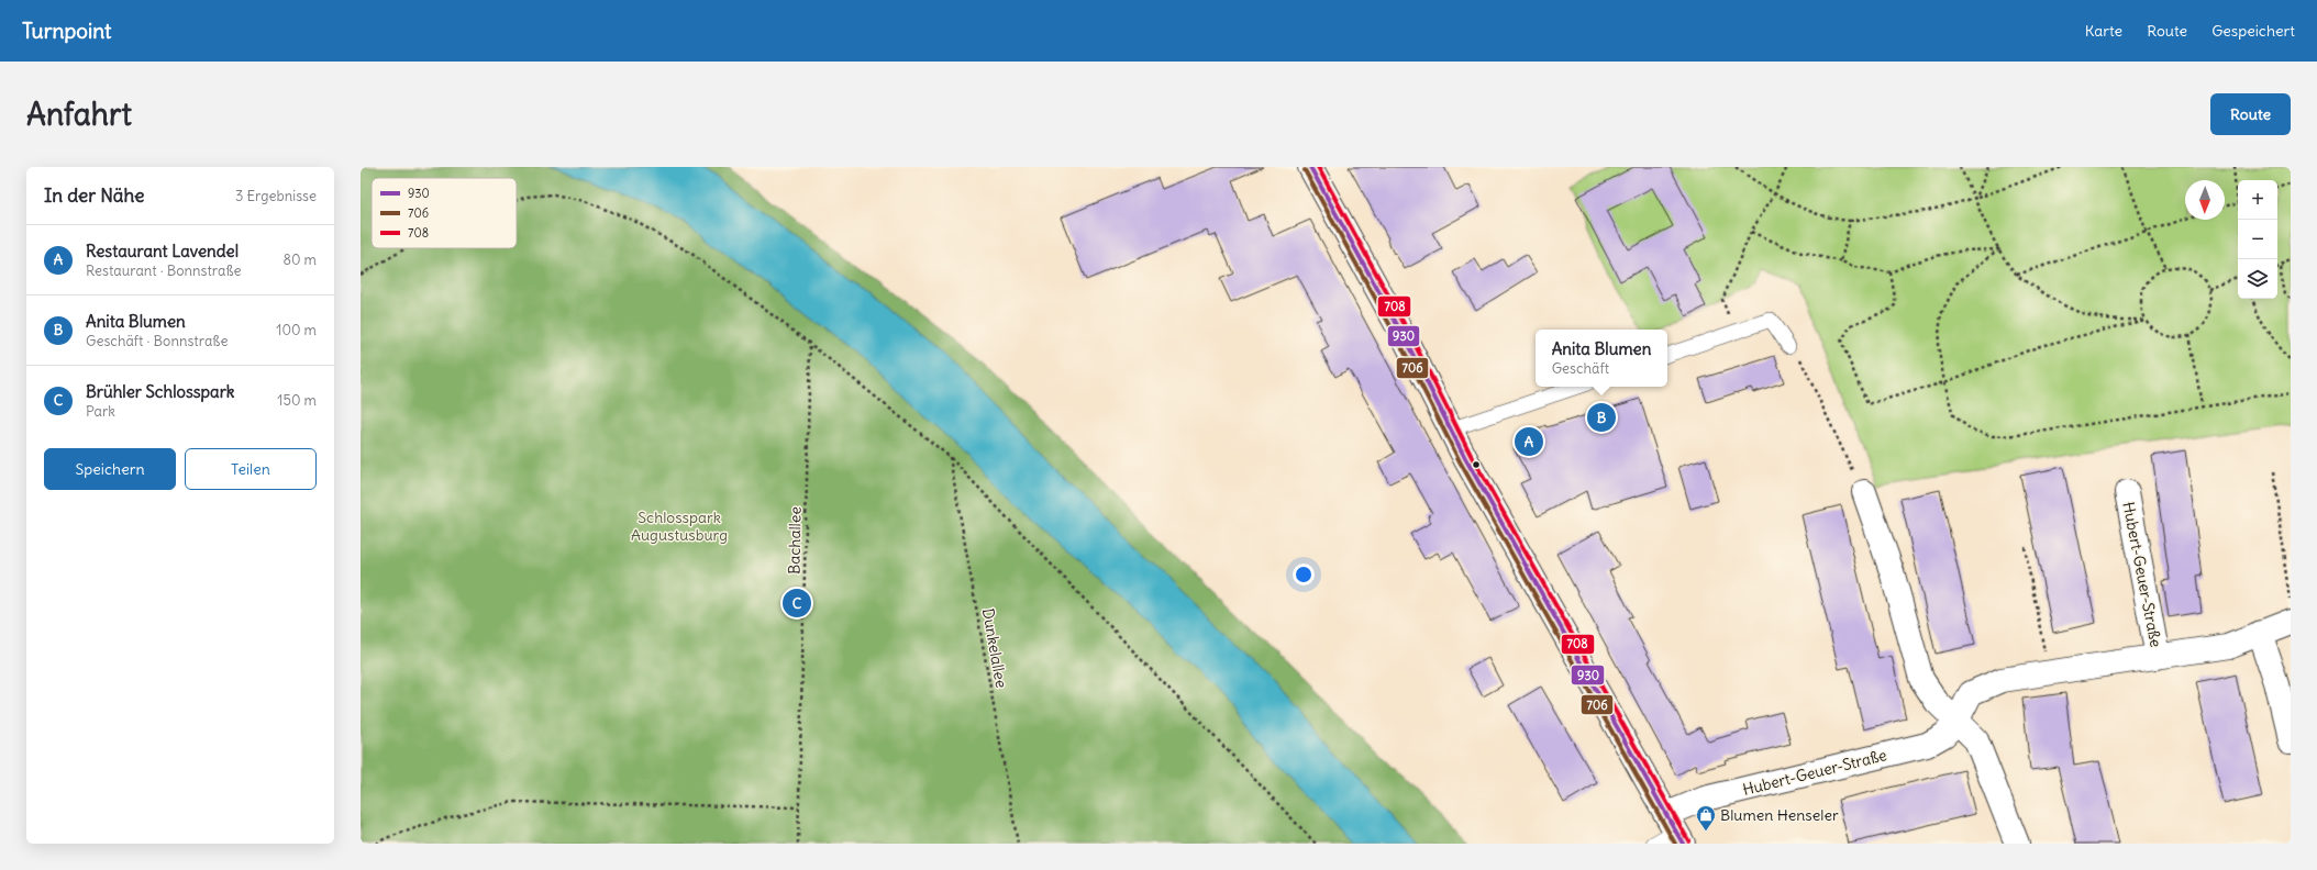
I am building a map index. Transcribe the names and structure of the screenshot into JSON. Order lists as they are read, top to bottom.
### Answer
{
  "streets": {
    "street": ["Hubert-Geuer-Straße"],
    "path": ["Bachallee", "Dunkelallee"]
  },
  "parks": ["Schlosspark Augustusburg"],
  "places": {
    "shop": ["Blumen Henseler"]
  },
  "lines": ["transit line 930", "transit line 708", "transit line 706"],
  "legend": ["930", "706", "708"],
  "north": "bottom",
  "page": {
    "header": "Turnpoint",
    "nav": ["Karte", "Route", "Gespeichert"],
    "buttons": [
      "Route",
      ["Speichern", "Teilen"]
    ],
    "title": "Anfahrt",
    "heading": ["In der Nähe", "3 Ergebnisse"],
    "map_buttons": ["+", "−"],
    "list": [
      {
        "mark": "A",
        "name": "Restaurant Lavendel",
        "note": "Restaurant · Bonnstraße",
        "value": "80 m"
      },
      {
        "mark": "B",
        "name": "Anita Blumen",
        "note": "Geschäft · Bonnstraße",
        "value": "100 m"
      },
      {
        "mark": "C",
        "name": "Brühler Schlosspark",
        "note": "Park",
        "value": "150 m"
      }
    ],
    "popup": ["Anita Blumen", "Geschäft"],
    "pins": ["B", "A", "C"]
  }
}
